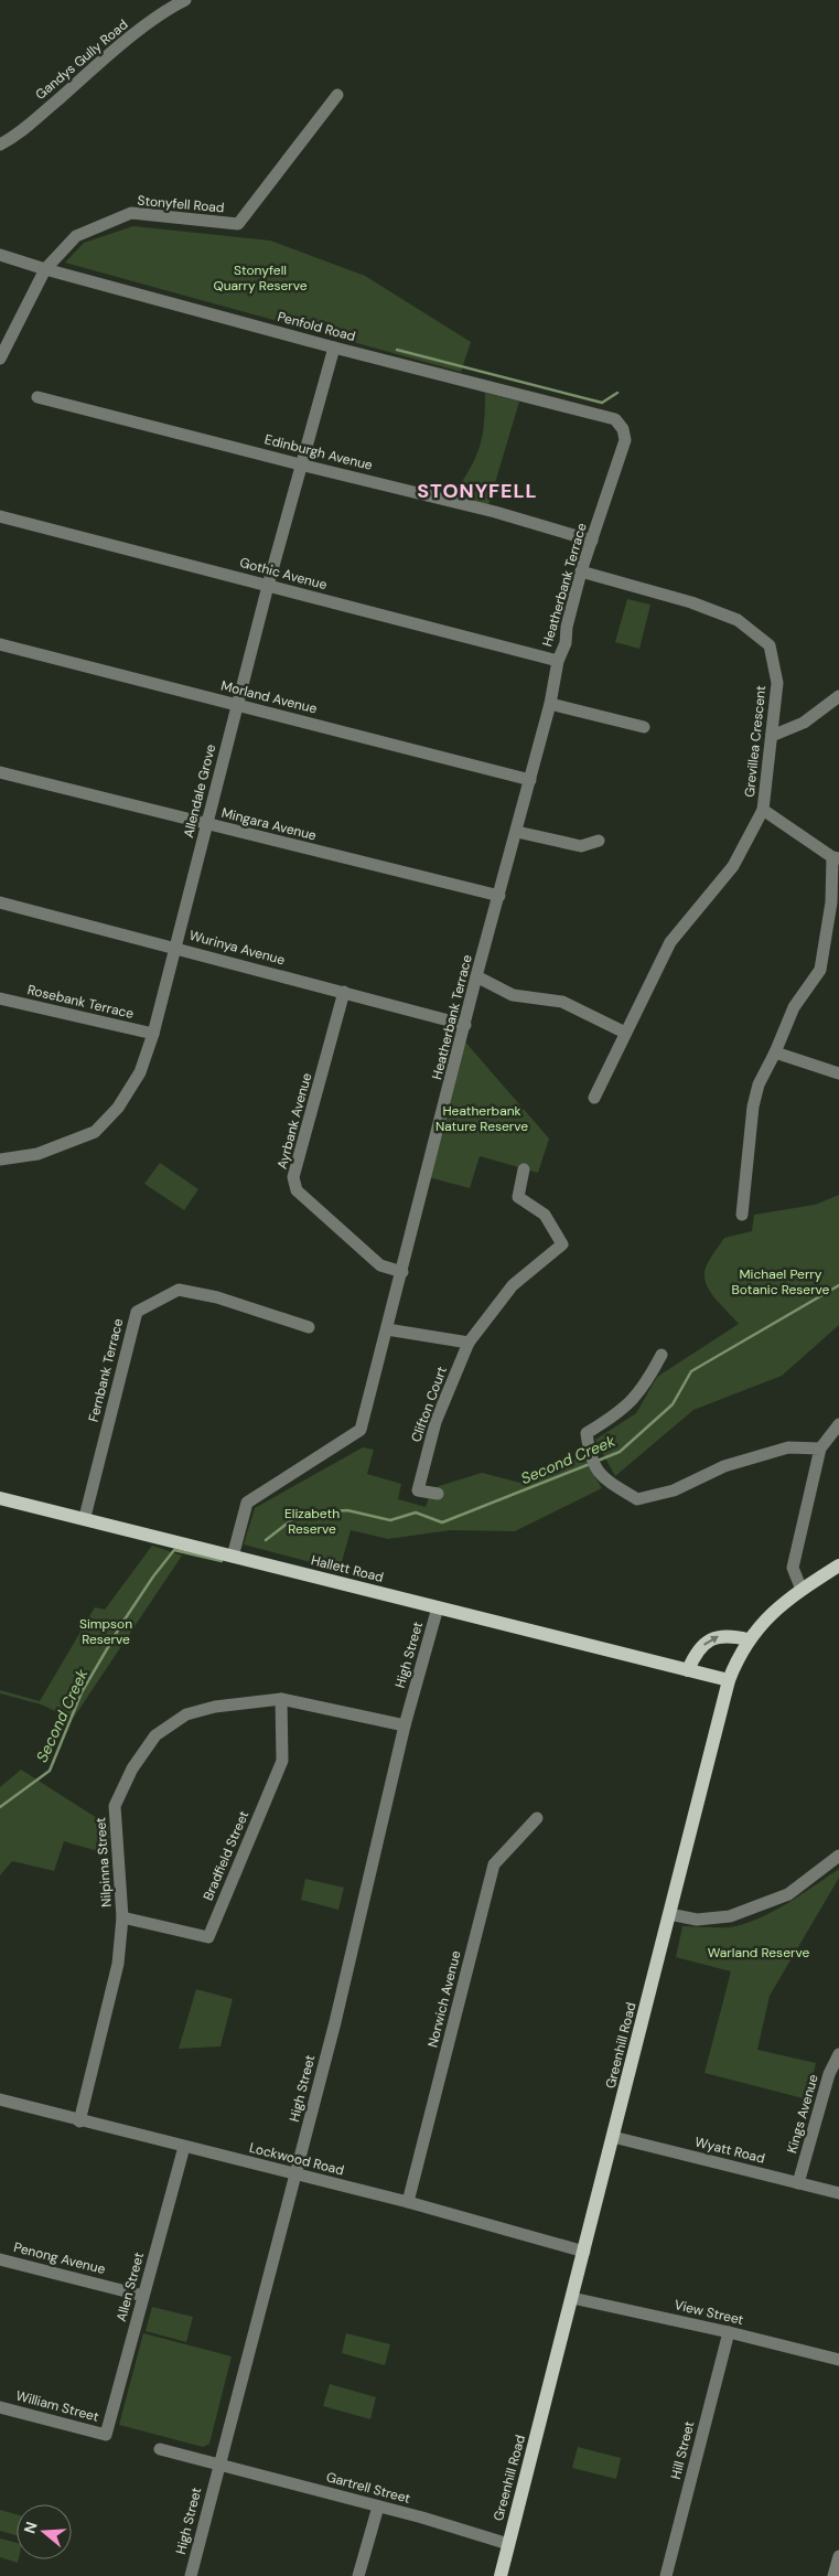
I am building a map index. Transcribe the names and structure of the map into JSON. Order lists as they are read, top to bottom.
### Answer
{
  "streets": {
    "main road": ["Hallett Road", "Greenhill Road"],
    "street": [
      "Gandys Gully Road",
      "Stonyfell Road",
      "Penfold Road",
      "Edinburgh Avenue",
      "Gothic Avenue",
      "Heatherbank Terrace",
      "Morland Avenue",
      "Grevillea Crescent",
      "Allendale Grove",
      "Mingara Avenue",
      "Wurinya Avenue",
      "Rosebank Terrace",
      "Ayrbank Avenue",
      "Fernbank Terrace",
      "Clifton Court",
      "High Street",
      "Bradfield Street",
      "Nilpinna Street",
      "Norwich Avenue",
      "Kings Avenue",
      "Wyatt Road",
      "Lockwood Road",
      "Penong Avenue",
      "Allen Street",
      "View Street",
      "William Street",
      "Hill Street",
      "Gartrell Street"
    ]
  },
  "crossings": [
    ["Stonyfell Road", "Penfold Road"],
    ["Penfold Road", "Heatherbank Terrace"],
    ["Penfold Road", "Allendale Grove"],
    ["Edinburgh Avenue", "Heatherbank Terrace"],
    ["Edinburgh Avenue", "Allendale Grove"],
    ["Gothic Avenue", "Heatherbank Terrace"],
    ["Gothic Avenue", "Allendale Grove"],
    ["Heatherbank Terrace", "Morland Avenue"],
    ["Heatherbank Terrace", "Grevillea Crescent"],
    ["Heatherbank Terrace", "Mingara Avenue"],
    ["Heatherbank Terrace", "Wurinya Avenue"],
    ["Heatherbank Terrace", "Ayrbank Avenue"],
    ["Heatherbank Terrace", "Hallett Road"],
    ["Morland Avenue", "Allendale Grove"],
    ["Allendale Grove", "Mingara Avenue"],
    ["Allendale Grove", "Wurinya Avenue"],
    ["Allendale Grove", "Rosebank Terrace"],
    ["Wurinya Avenue", "Ayrbank Avenue"],
    ["Fernbank Terrace", "Hallett Road"],
    ["Hallett Road", "High Street"],
    ["Hallett Road", "Greenhill Road"],
    ["High Street", "Nilpinna Street"],
    ["High Street", "Lockwood Road"],
    ["High Street", "Gartrell Street"],
    ["Bradfield Street", "Nilpinna Street"],
    ["Nilpinna Street", "Lockwood Road"],
    ["Norwich Avenue", "Lockwood Road"],
    ["Greenhill Road", "Wyatt Road"],
    ["Greenhill Road", "Lockwood Road"],
    ["Greenhill Road", "View Street"],
    ["Greenhill Road", "Gartrell Street"],
    ["Kings Avenue", "Wyatt Road"],
    ["Lockwood Road", "Allen Street"],
    ["Penong Avenue", "Allen Street"],
    ["Allen Street", "William Street"],
    ["View Street", "Hill Street"]
  ],
  "districts": ["STONYFELL"],
  "water": ["Second Creek"],
  "parks": [
    "Stonyfell Quarry Reserve",
    "Heatherbank Nature Reserve",
    "Michael Perry Botanic Reserve",
    "Elizabeth Reserve",
    "Simpson Reserve",
    "Warland Reserve"
  ],
  "north": "left"
}
